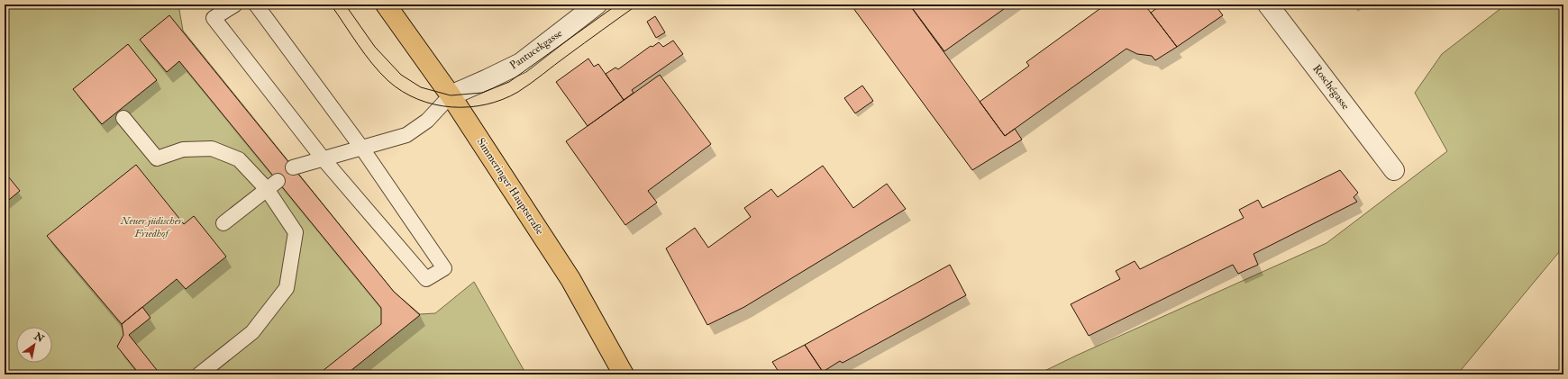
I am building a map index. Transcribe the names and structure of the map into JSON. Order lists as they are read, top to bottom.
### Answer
{
  "streets": {
    "main road": ["Simmeringer Hauptstraße"],
    "street": ["Pantucekgasse", "Roschégasse"]
  },
  "crossings": [
    ["Pantucekgasse", "Simmeringer Hauptstraße"]
  ],
  "parks": ["Neuer jüdischer Friedhof"],
  "north": "top right"
}
